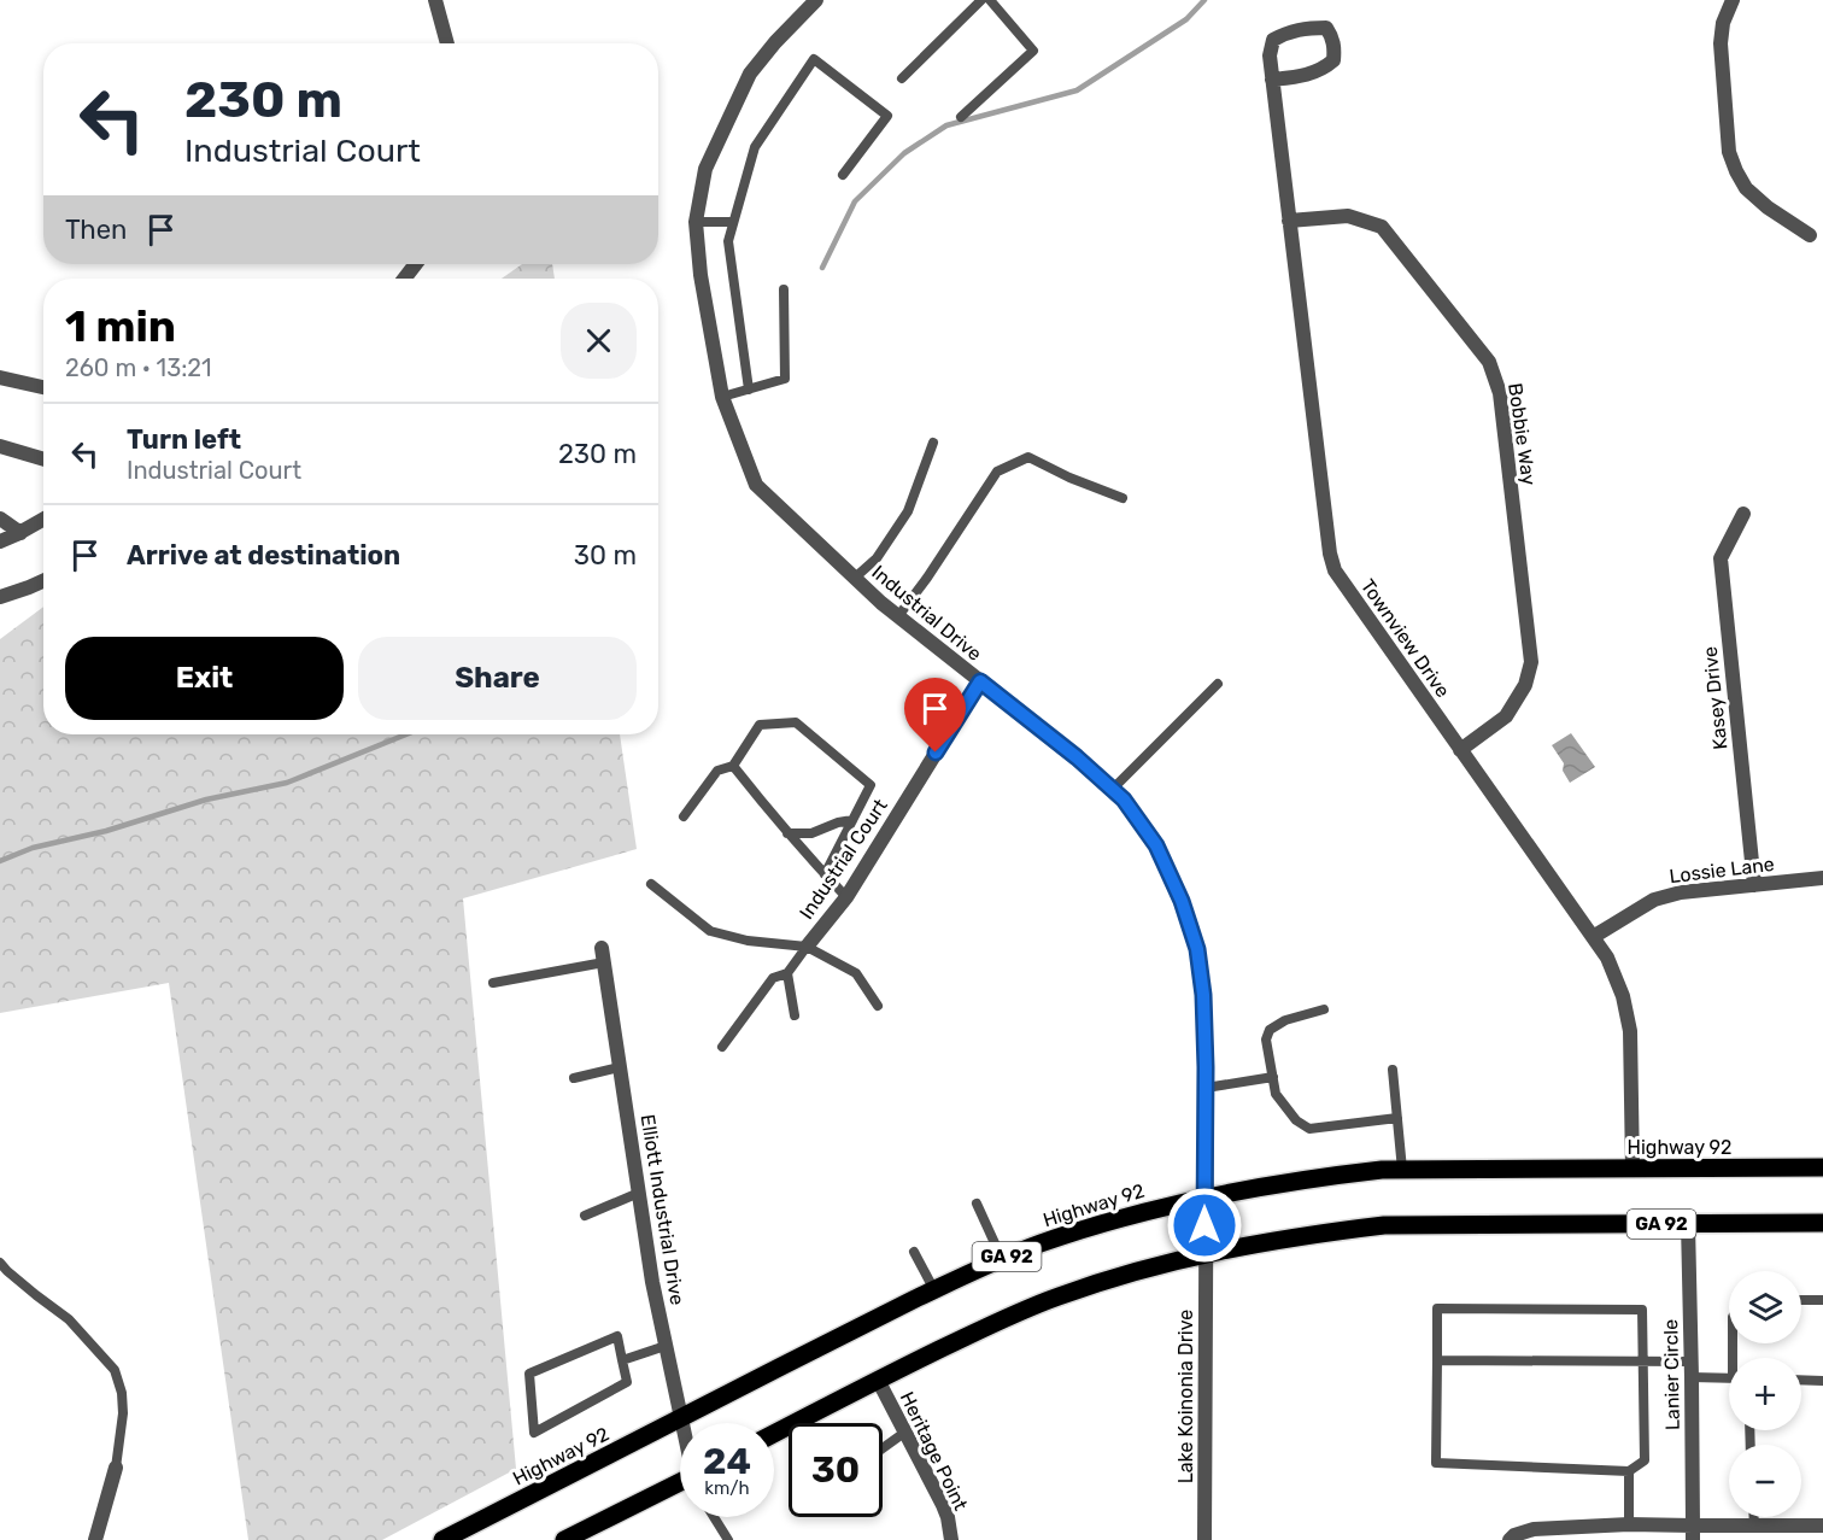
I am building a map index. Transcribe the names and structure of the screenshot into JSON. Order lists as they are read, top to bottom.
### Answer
{
  "streets": {
    "main road": ["Highway 92", "GA 92"],
    "street": [
      "Bobbie Way",
      "Industrial Drive",
      "Townview Drive",
      "Kasey Drive",
      "Industrial Court",
      "Lossie Lane",
      "Elliott Industrial Drive",
      "Lanier Circle",
      "Lake Koinonia Drive",
      "Heritage Point"
    ]
  },
  "crossings": [
    ["Bobbie Way", "Townview Drive"],
    ["Industrial Drive", "Industrial Court"],
    ["Industrial Drive", "Highway 92"],
    ["Industrial Drive", "GA 92"],
    ["Industrial Drive", "Lake Koinonia Drive"],
    ["Townview Drive", "Lossie Lane"],
    ["Townview Drive", "Highway 92"],
    ["Kasey Drive", "Lossie Lane"],
    ["Highway 92", "Elliott Industrial Drive"],
    ["GA 92", "Lanier Circle"],
    ["GA 92", "Lake Koinonia Drive"],
    ["GA 92", "Heritage Point"]
  ],
  "page": {
    "turn": ["230 m", "Industrial Court"],
    "then": "Then",
    "heading": ["1 min", "260 m · 13:21"],
    "list": [
      {
        "name": "Turn left",
        "note": "Industrial Court",
        "value": "230 m"
      },
      {
        "name": "Arrive at destination",
        "value": "30 m"
      }
    ],
    "buttons": ["Exit", "Share"],
    "map_buttons": ["+", "−"],
    "speed": "24 km/h",
    "limit": "30"
  }
}
